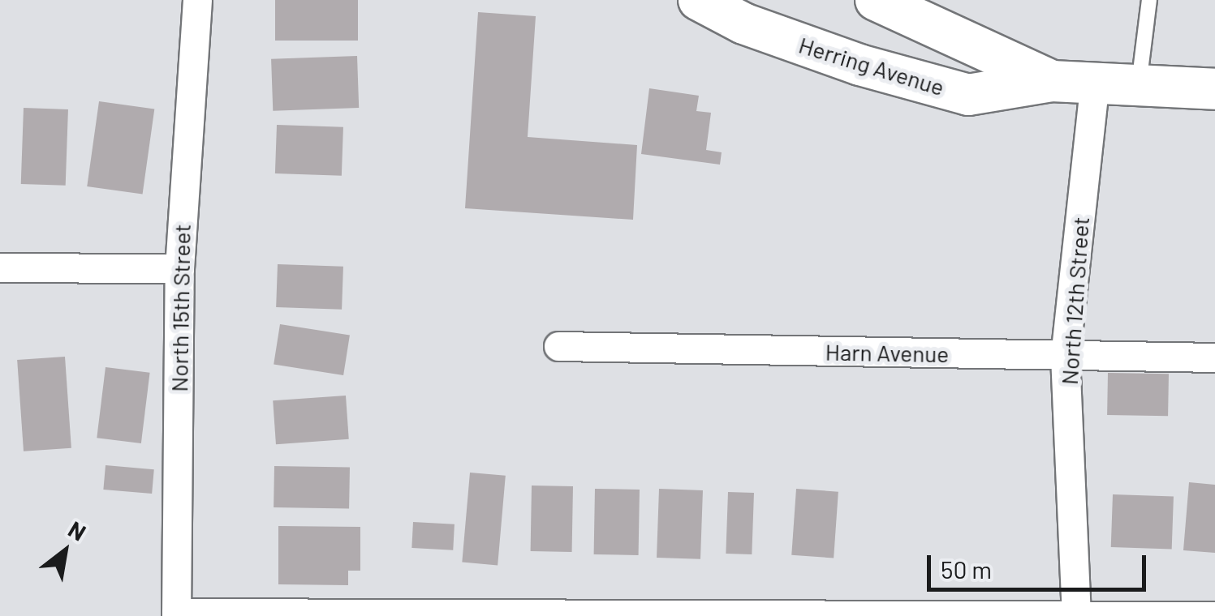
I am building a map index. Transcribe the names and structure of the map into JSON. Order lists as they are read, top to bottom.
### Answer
{
  "streets": {
    "main road": ["Herring Avenue"],
    "street": ["North 12th Street", "North 15th Street", "Harn Avenue"]
  },
  "crossings": [
    ["Herring Avenue", "North 12th Street"],
    ["North 12th Street", "Harn Avenue"]
  ],
  "scale_bar": "50 m",
  "north": "top right"
}
